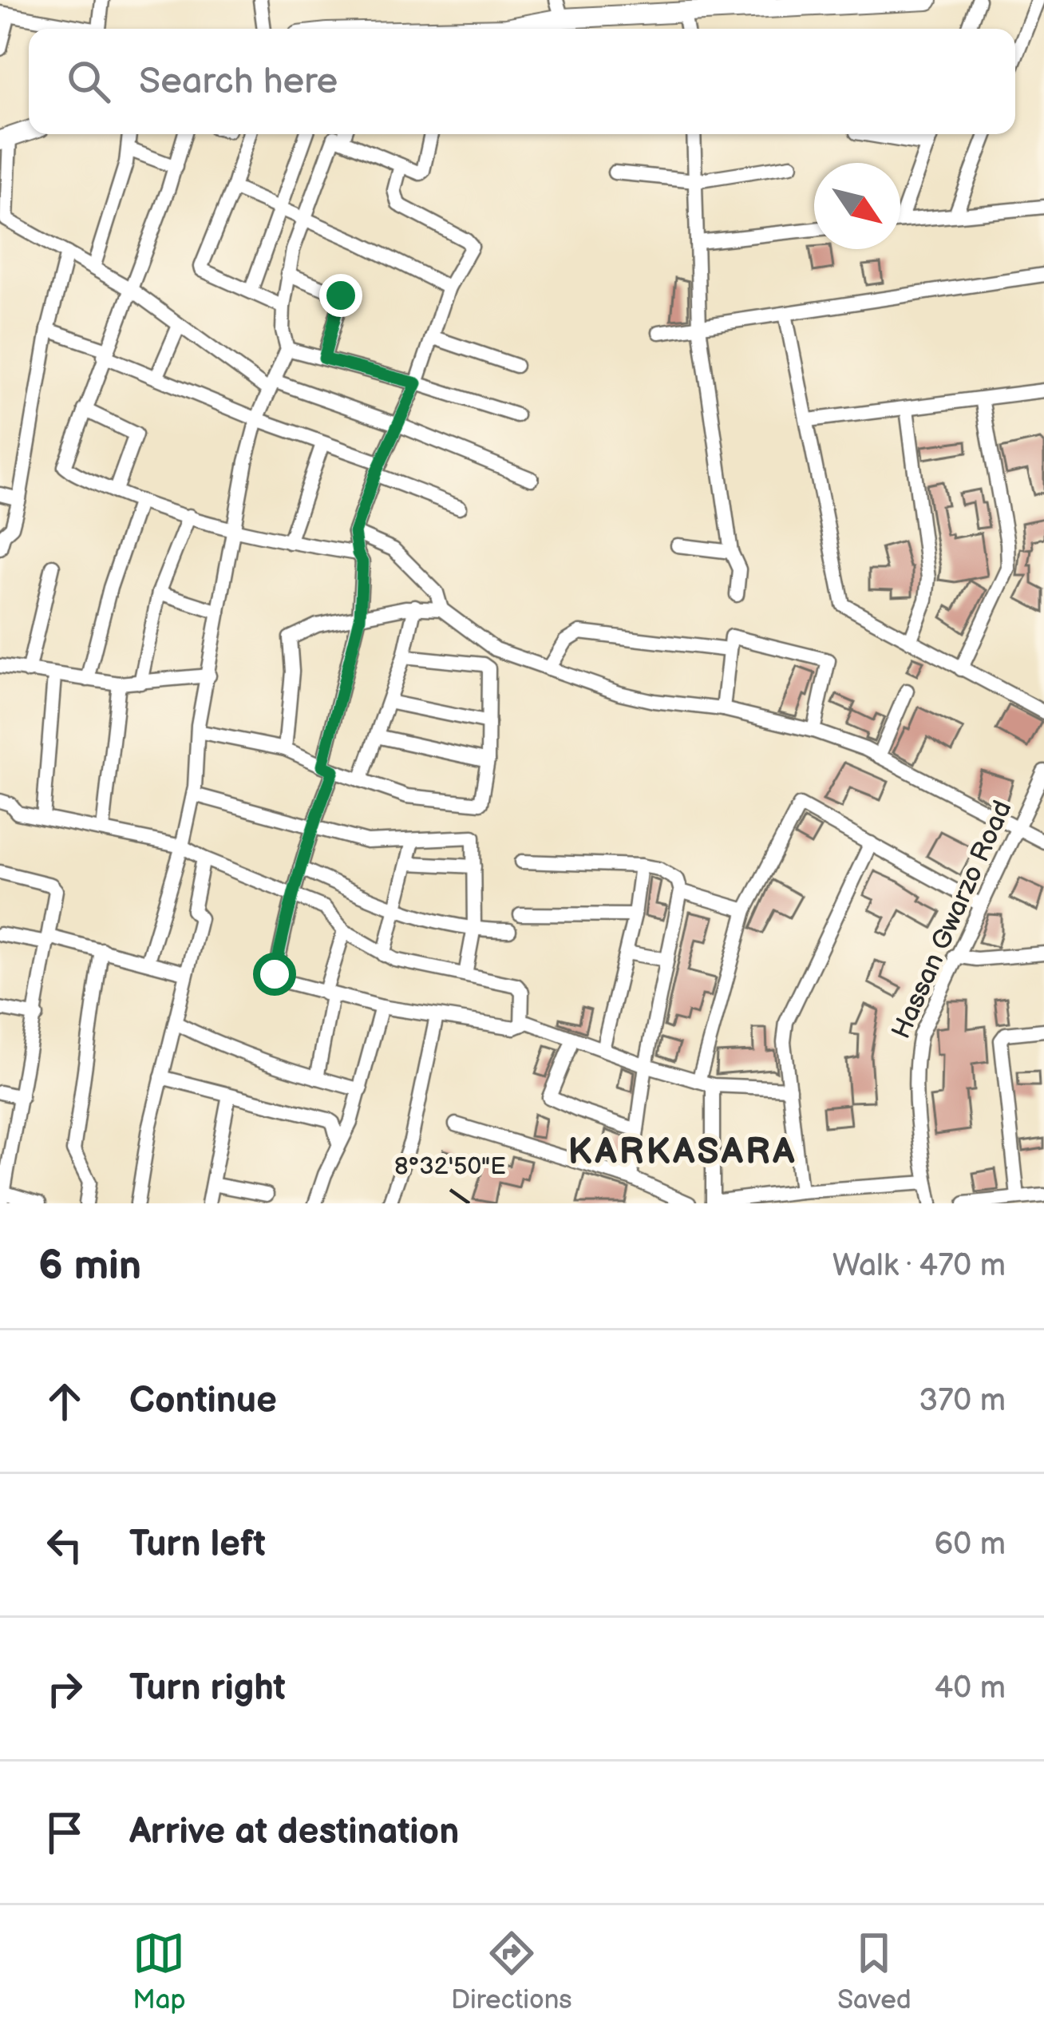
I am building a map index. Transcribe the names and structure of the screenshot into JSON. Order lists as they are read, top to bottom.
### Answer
{
  "streets": {
    "street": ["Hassan Gwarzo Road"]
  },
  "districts": ["KARKASARA"],
  "north": "bottom right",
  "page": {
    "search": "Search here",
    "heading": ["6 min", "Walk · 470 m"],
    "list": [
      ["Continue", "370 m"],
      ["Turn left", "60 m"],
      ["Turn right", "40 m"],
      "Arrive at destination"
    ],
    "nav": ["Map", "Directions", "Saved"]
  },
  "coordinates": ["8°32'50\"E"]
}
